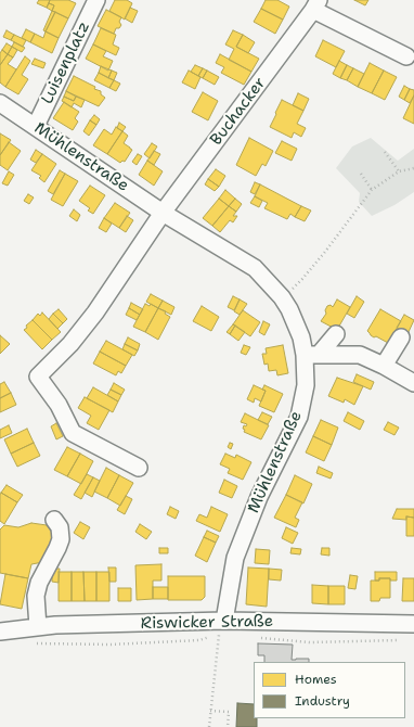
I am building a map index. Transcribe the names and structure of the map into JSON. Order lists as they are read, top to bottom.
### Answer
{
  "streets": {
    "street": [
      "Luisenplatz",
      "Buchacker",
      "Mühlenstraße",
      "Riswicker Straße"
    ]
  },
  "crossings": [
    ["Luisenplatz", "Mühlenstraße"],
    ["Buchacker", "Mühlenstraße"],
    ["Mühlenstraße", "Riswicker Straße"]
  ],
  "legend": ["Homes", "Industry"]
}
